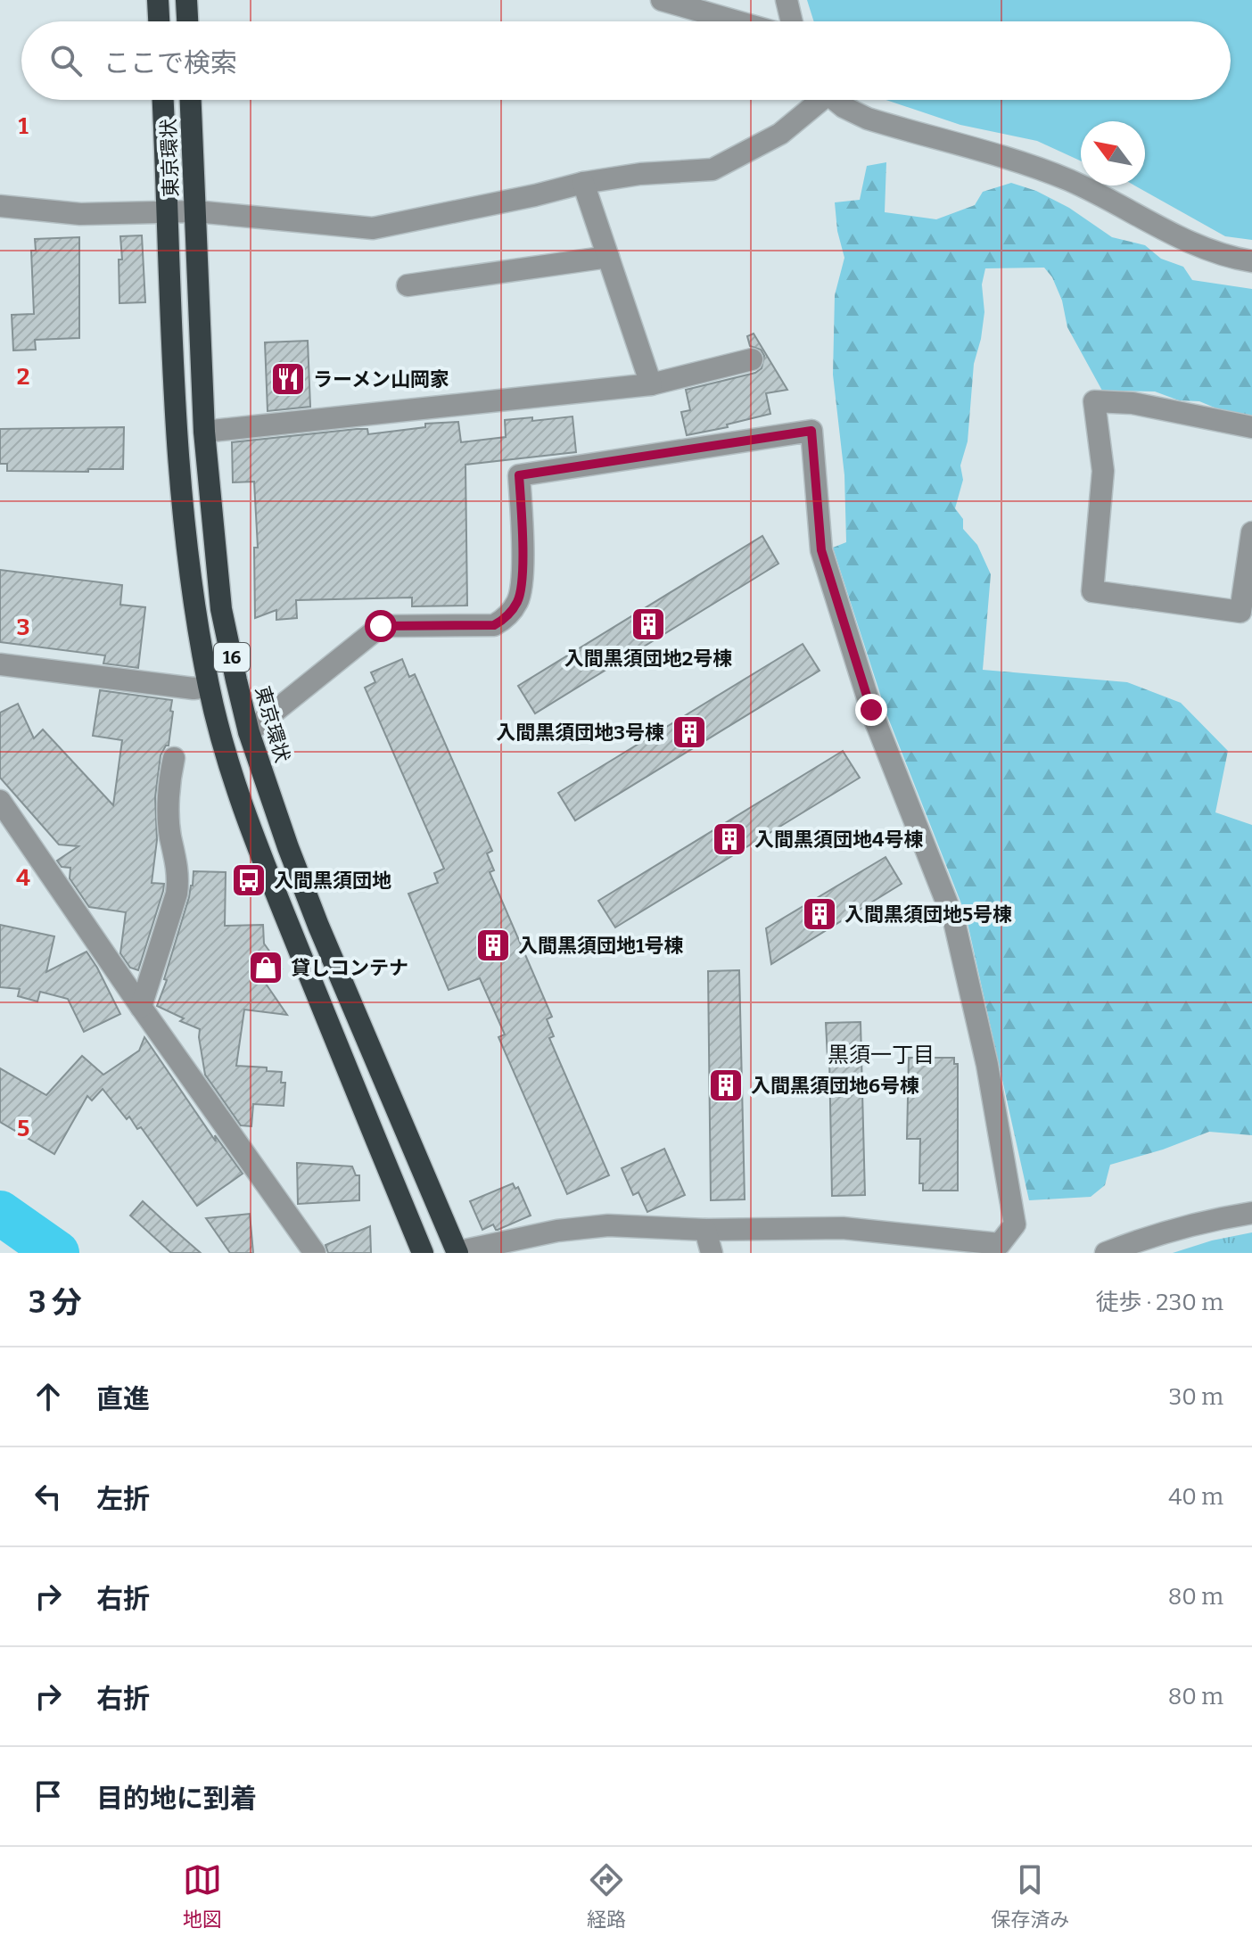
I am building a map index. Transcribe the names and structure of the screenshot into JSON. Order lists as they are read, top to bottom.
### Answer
{
  "streets": {
    "highway": ["東京環状", "16"]
  },
  "districts": ["黒須一丁目"],
  "places": {
    "restaurant": ["ラーメン山岡家"],
    "building": [
      "入間黒須団地2号棟",
      "入間黒須団地3号棟",
      "入間黒須団地4号棟",
      "入間黒須団地5号棟",
      "入間黒須団地1号棟",
      "入間黒須団地6号棟"
    ],
    "bus stop": ["入間黒須団地"],
    "shop": ["貸しコンテナ"]
  },
  "north": "top left",
  "page": {
    "search": "ここで検索",
    "heading": ["3 分", "徒歩 · 230 m"],
    "list": [
      ["直進", "30 m"],
      ["左折", "40 m"],
      ["右折", "80 m"],
      ["右折", "80 m"],
      "目的地に到着"
    ],
    "nav": ["地図", "経路", "保存済み"]
  },
  "grid": {
    "rows": [
      "1",
      "2",
      "3",
      "4",
      "5"
    ]
  }
}
